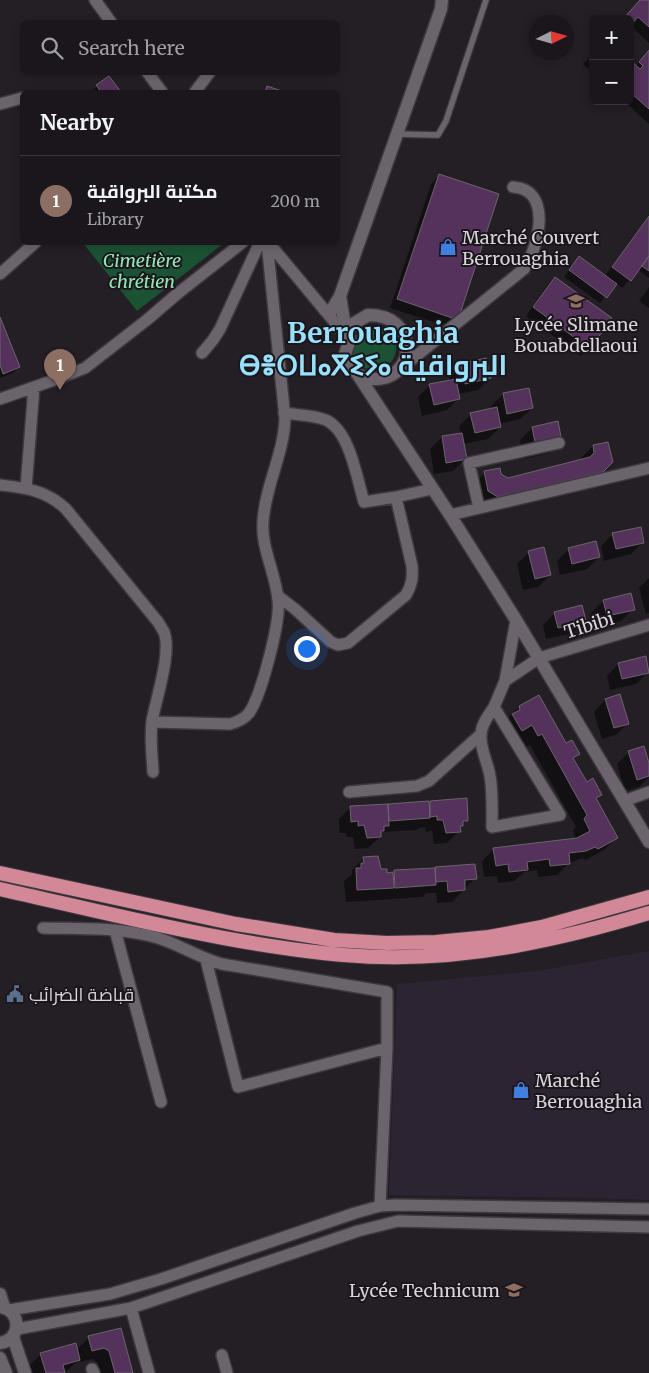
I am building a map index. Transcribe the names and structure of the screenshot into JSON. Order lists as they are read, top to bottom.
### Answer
{
  "streets": {
    "street": ["Tibibi"]
  },
  "districts": ["Berrouaghia ⴱⴻⵔⵡⴰⴳⵉⵢⴰ البرواقية"],
  "parks": ["Cimetière chrétien"],
  "places": {
    "shop": ["Marché Couvert Berrouaghia", "Marché Berrouaghia"],
    "school or university": ["Lycée Slimane Bouabdellaoui", "Lycée Technicum"],
    "public building": ["قباضة الضرائب"]
  },
  "north": "right",
  "page": {
    "map_buttons": ["+", "−"],
    "search": "Search here",
    "heading": "Nearby",
    "list": [
      {
        "mark": "1",
        "name": "مكتبة البرواقية",
        "note": "Library",
        "value": "200 m"
      }
    ],
    "pins": "1"
  }
}
